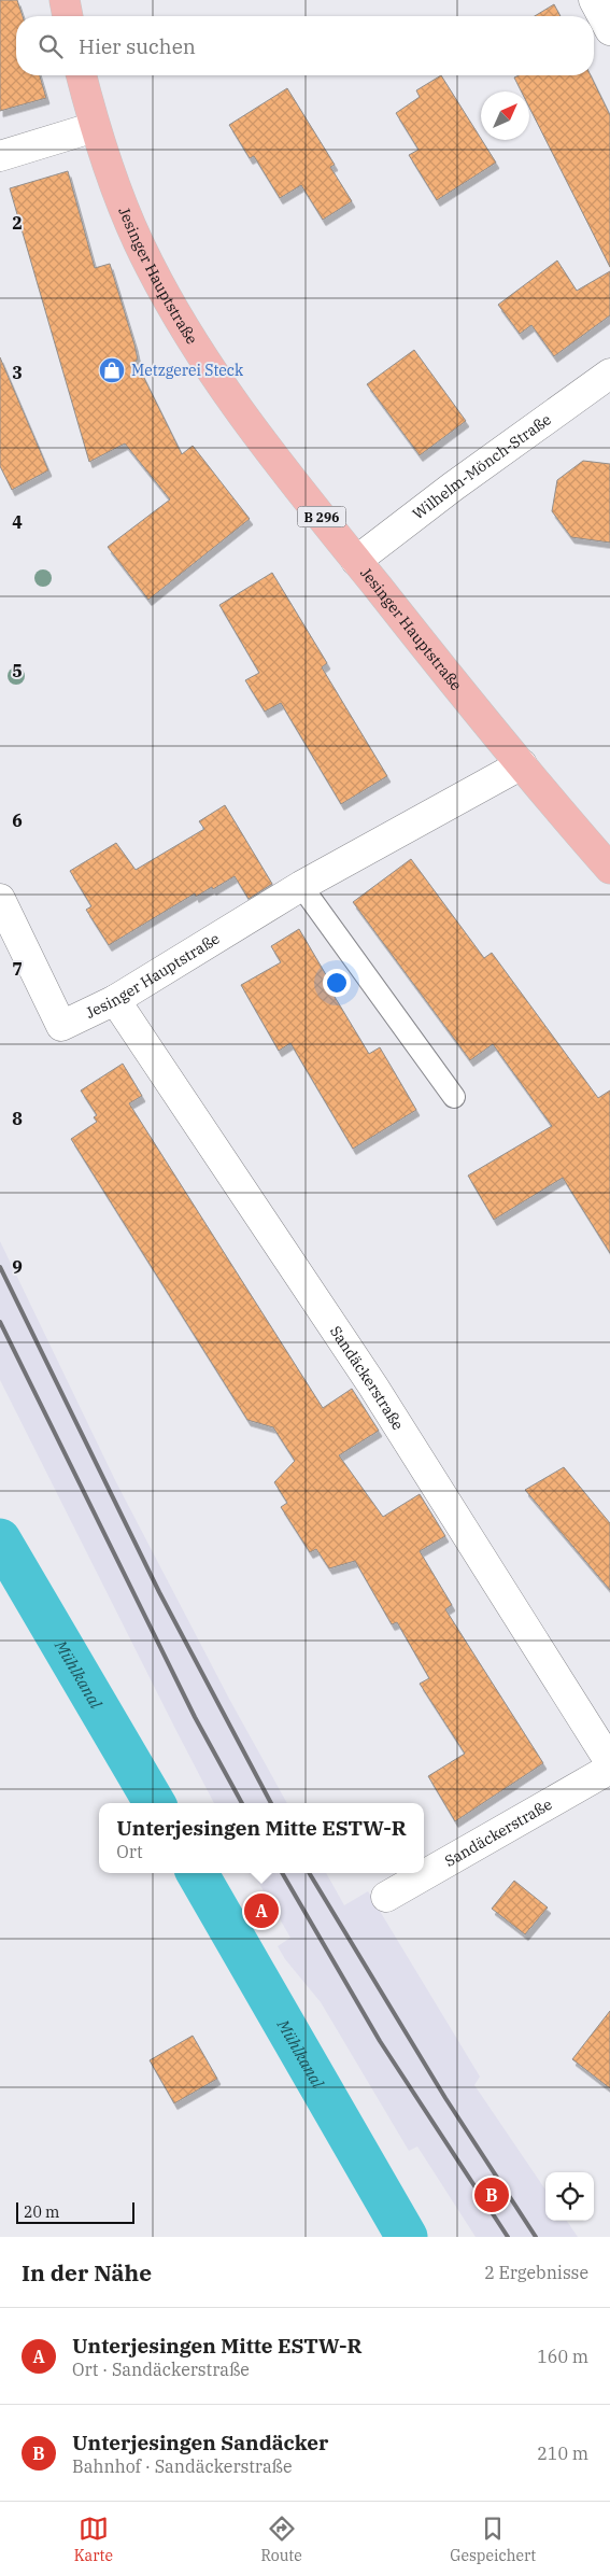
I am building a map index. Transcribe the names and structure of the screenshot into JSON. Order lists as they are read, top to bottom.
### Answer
{
  "streets": {
    "main road": ["Jesinger Hauptstraße", "B 296"],
    "street": ["Wilhelm-Mönch-Straße", "Sandäckerstraße"]
  },
  "crossings": [
    ["Jesinger Hauptstraße", "Wilhelm-Mönch-Straße"],
    ["Jesinger Hauptstraße", "Sandäckerstraße"]
  ],
  "water": ["Mühlkanal"],
  "places": {
    "shop": ["Metzgerei Steck"]
  },
  "scale_bar": "20 m",
  "north": "top right",
  "page": {
    "search": "Hier suchen",
    "popup": ["Unterjesingen Mitte ESTW-R", "Ort"],
    "pins": ["A", "B"],
    "scale": "20 m",
    "heading": ["In der Nähe", "2 Ergebnisse"],
    "list": [
      {
        "mark": "A",
        "name": "Unterjesingen Mitte ESTW-R",
        "note": "Ort · Sandäckerstraße",
        "value": "160 m"
      },
      {
        "mark": "B",
        "name": "Unterjesingen Sandäcker",
        "note": "Bahnhof · Sandäckerstraße",
        "value": "210 m"
      }
    ],
    "nav": ["Karte", "Route", "Gespeichert"]
  },
  "grid": {
    "rows": [
      "2",
      "3",
      "4",
      "5",
      "6",
      "7",
      "8",
      "9"
    ]
  }
}
